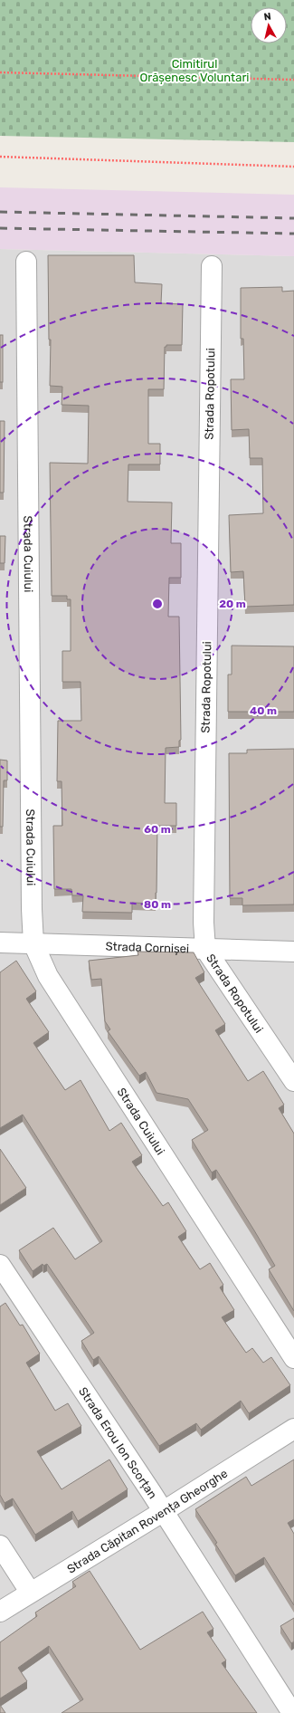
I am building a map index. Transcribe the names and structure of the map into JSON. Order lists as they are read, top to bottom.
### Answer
{
  "streets": {
    "street": [
      "Strada Ropotului",
      "Strada Cuiului",
      "Strada Cornișei",
      "Strada Erou Ion Scorțan",
      "Strada Căpitan Rovența Gheorghe"
    ]
  },
  "crossings": [
    ["Strada Ropotului", "Strada Cornișei"],
    ["Strada Cuiului", "Strada Cornișei"],
    ["Strada Erou Ion Scorțan", "Strada Căpitan Rovența Gheorghe"]
  ],
  "parks": ["Cimitirul Orășenesc Voluntari"],
  "north": "top",
  "rings": [
    "20 m",
    "40 m",
    "60 m",
    "80 m"
  ]
}
